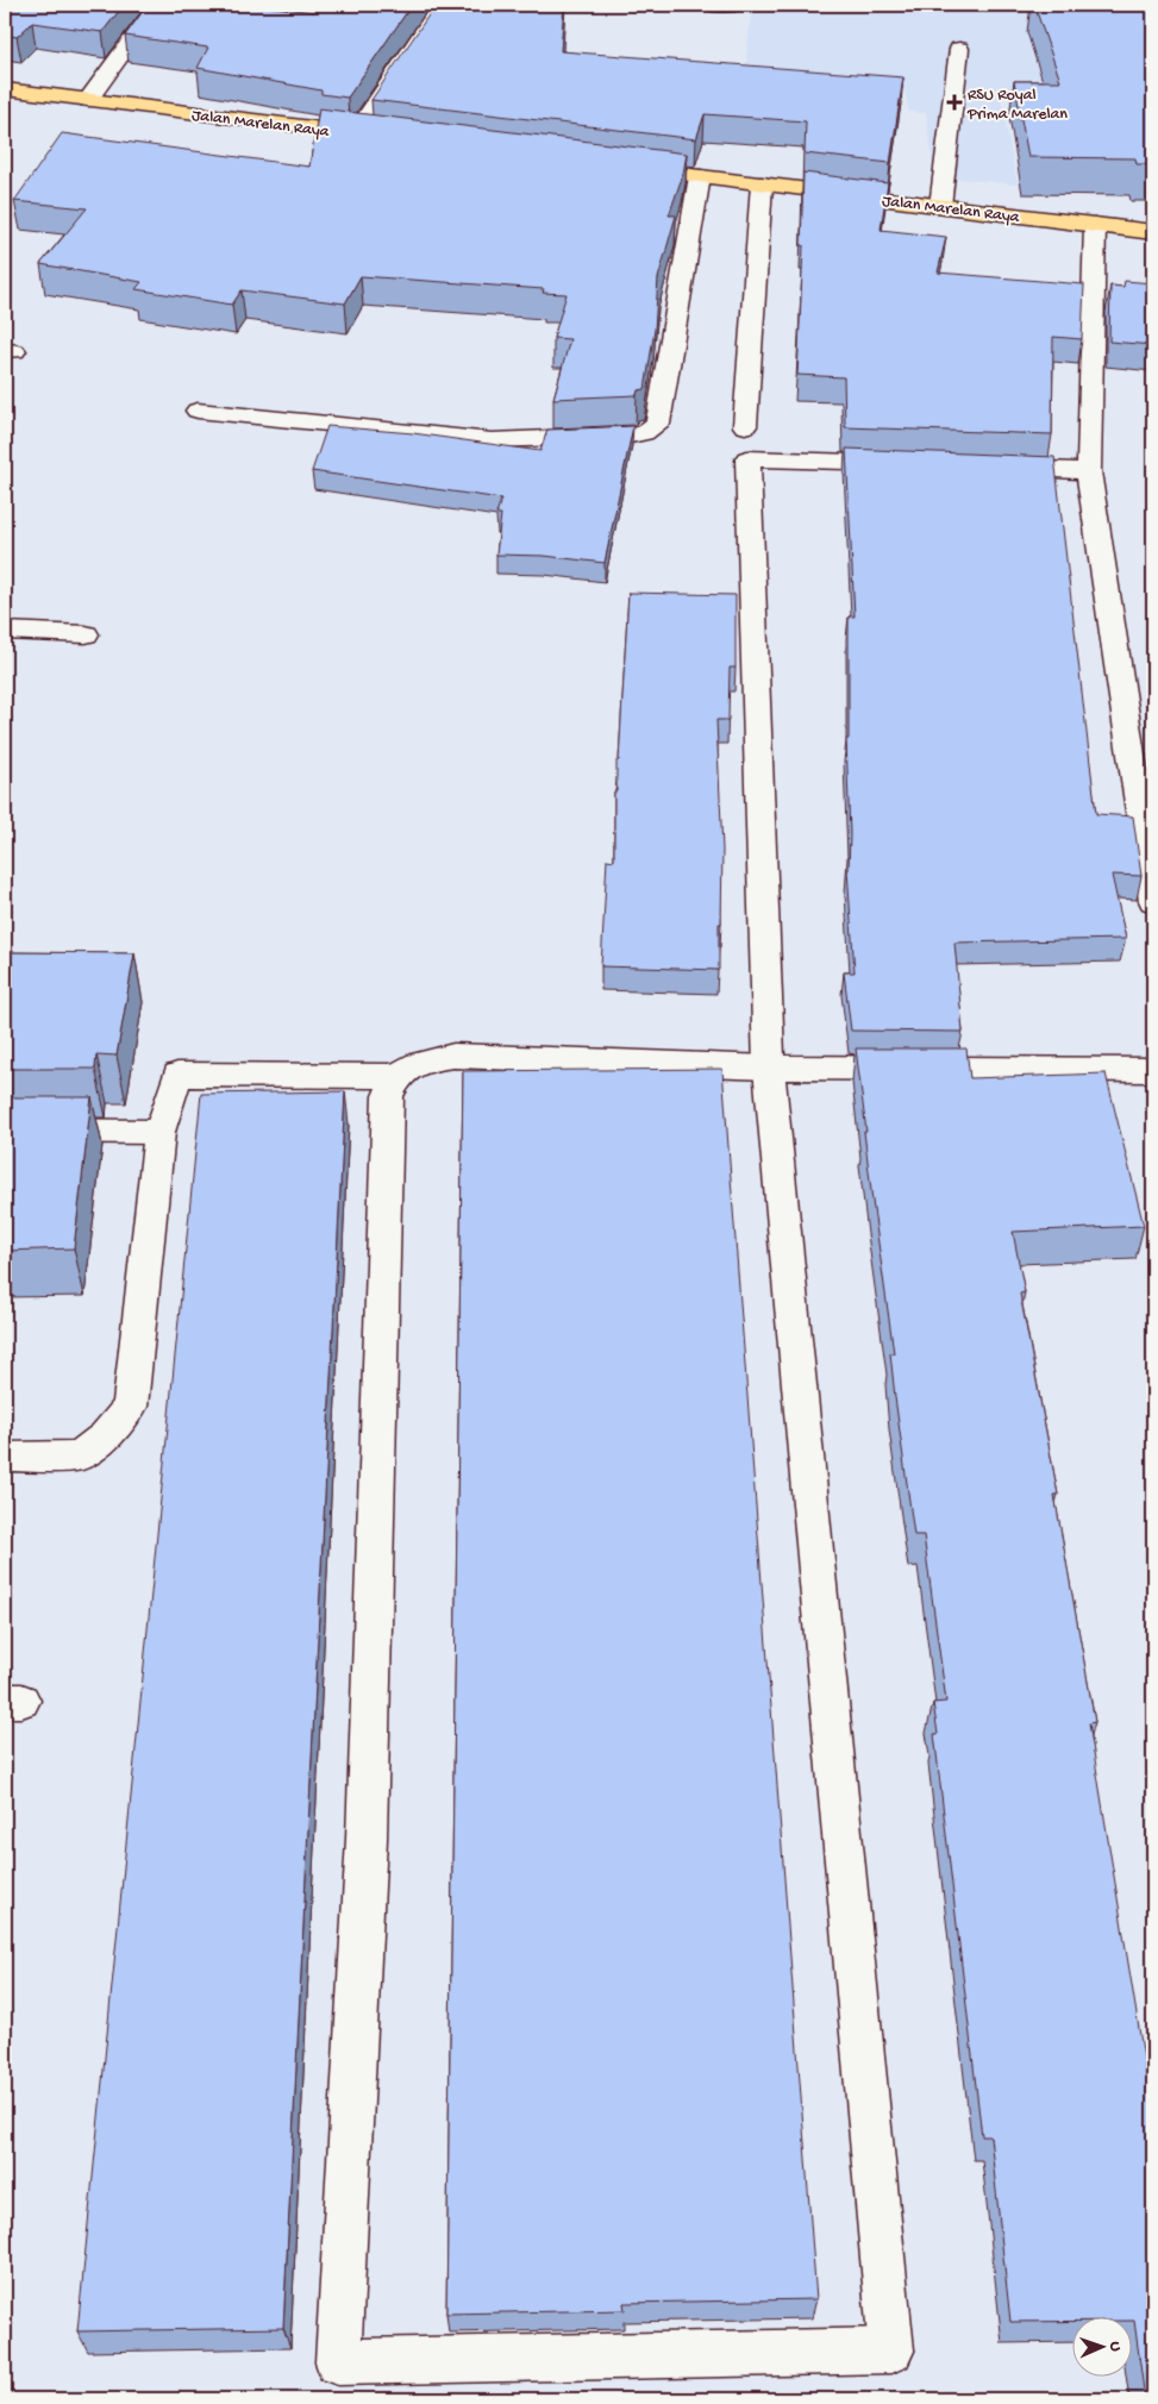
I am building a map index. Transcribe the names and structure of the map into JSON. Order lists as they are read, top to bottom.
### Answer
{
  "streets": {
    "main road": ["Jalan Marelan Raya"]
  },
  "places": {
    "health": ["RSU Royal Prima Marelan"]
  },
  "north": "right"
}
